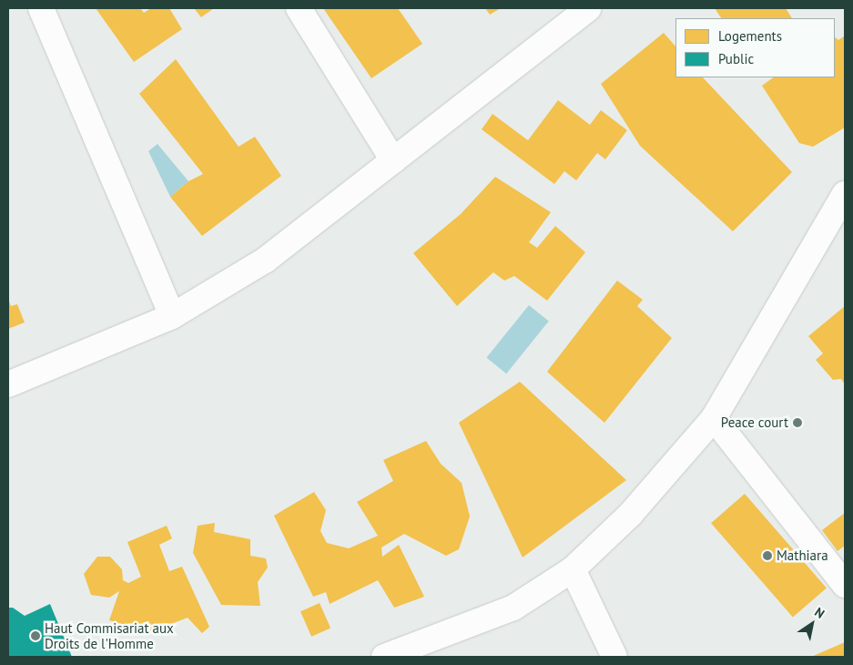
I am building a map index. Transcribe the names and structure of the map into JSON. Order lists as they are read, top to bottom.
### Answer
{
  "places": ["Peace court", "Mathiara", "Haut Commisariat aux Droits de l'Homme"],
  "legend": ["Logements", "Public"],
  "north": "top right"
}
